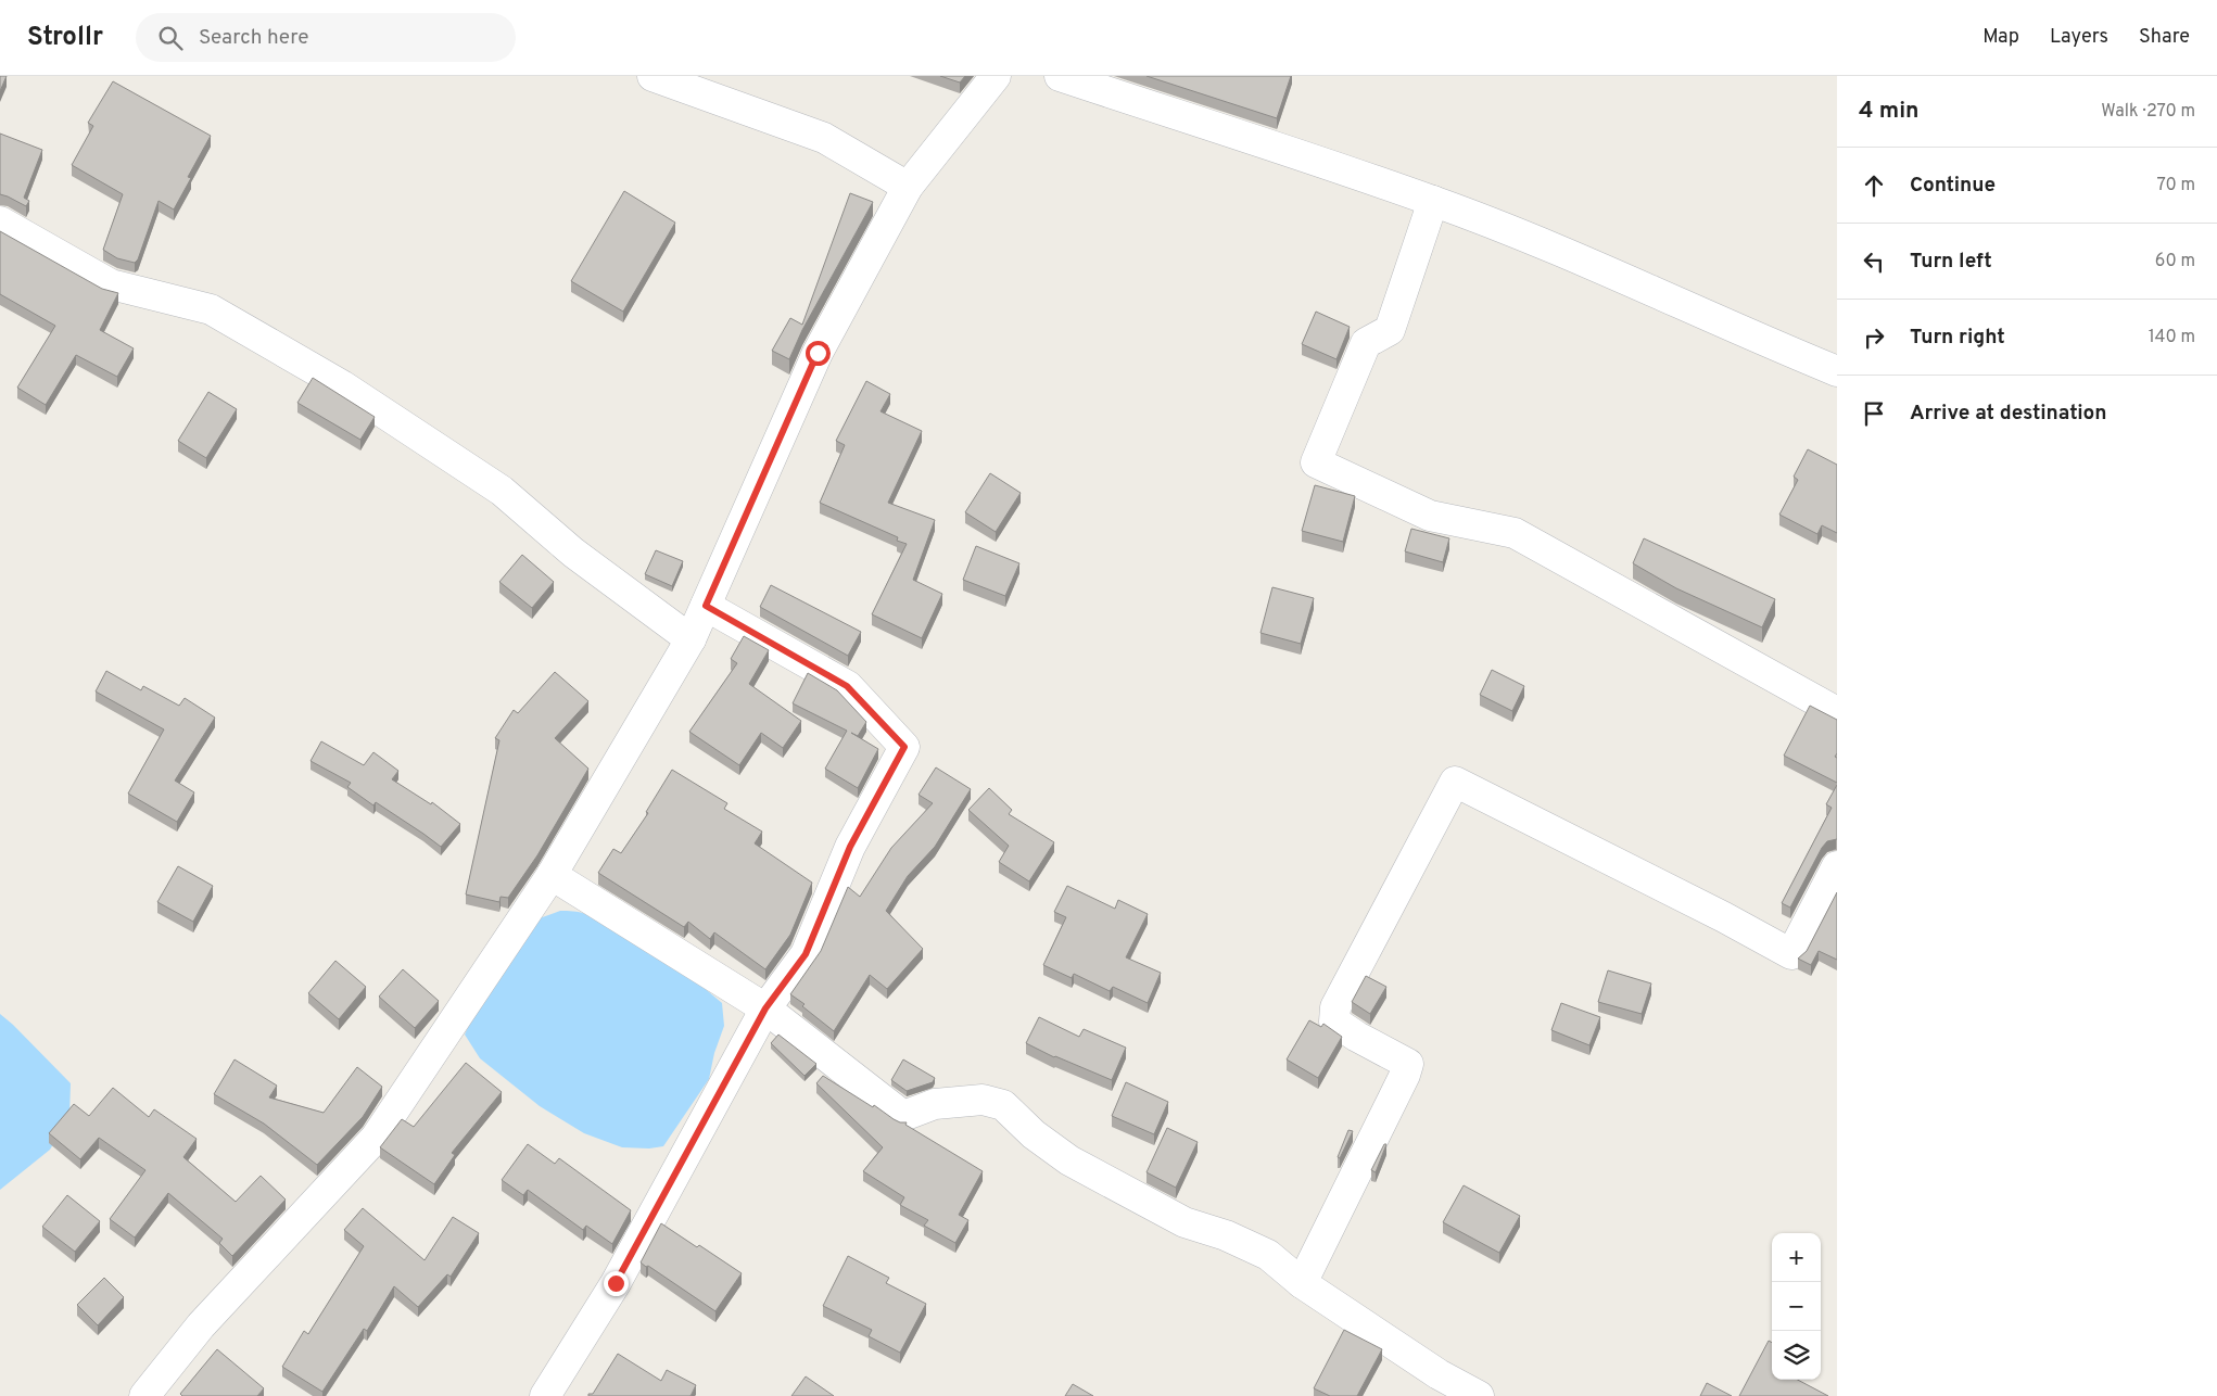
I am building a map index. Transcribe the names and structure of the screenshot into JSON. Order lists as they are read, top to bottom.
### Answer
{
  "page": {
    "header": "Strollr",
    "search": "Search here",
    "nav": ["Map", "Layers", "Share"],
    "heading": ["4 min", "Walk · 270 m"],
    "list": [
      ["Continue", "70 m"],
      ["Turn left", "60 m"],
      ["Turn right", "140 m"],
      "Arrive at destination"
    ],
    "map_buttons": ["+", "−"]
  }
}
